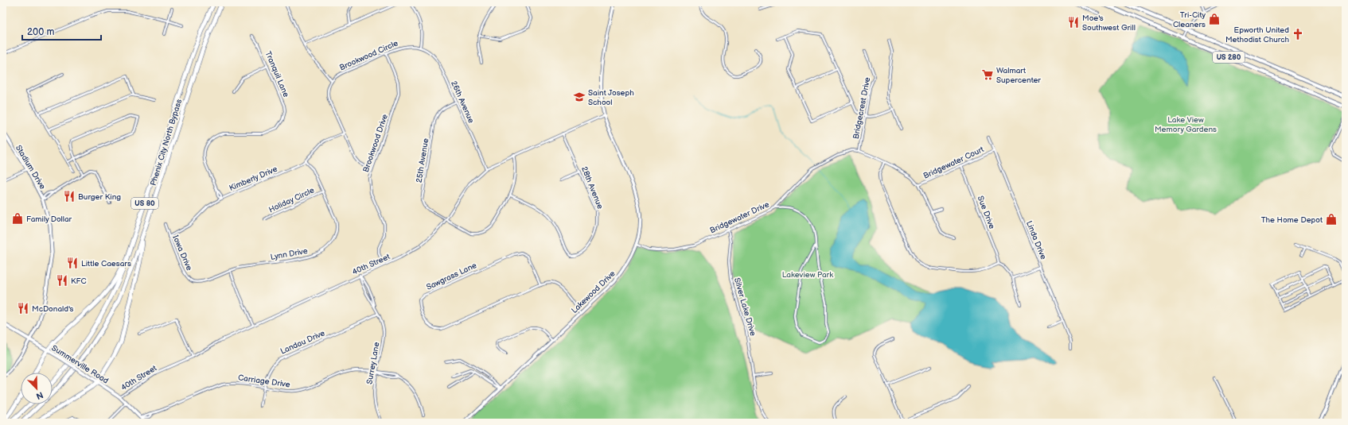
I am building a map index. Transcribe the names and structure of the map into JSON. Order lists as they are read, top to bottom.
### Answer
{
  "streets": {
    "highway": ["US 280", "Phenix City North Bypass", "US 80"],
    "main road": ["Summerville Road"],
    "street": [
      "Brookwood Circle",
      "Tranquil Lane",
      "26th Avenue",
      "Bridgecrest Drive",
      "Brookwood Drive",
      "25th Avenue",
      "Bridgewater Court",
      "Stadium Drive",
      "Kimberly Drive",
      "28th Avenue",
      "Holiday Circle",
      "Sue Drive",
      "Bridgewater Drive",
      "Linda Drive",
      "Iowa Drive",
      "Lynn Drive",
      "40th Street",
      "Sawgrass Lane",
      "Lakewood Drive",
      "Silver Lake Drive",
      "Landau Drive",
      "Surrey Lane",
      "Carriage Drive"
    ]
  },
  "crossings": [
    ["Brookwood Circle", "26th Avenue"],
    ["Brookwood Circle", "Brookwood Drive"],
    ["Tranquil Lane", "Kimberly Drive"],
    ["26th Avenue", "25th Avenue"],
    ["26th Avenue", "40th Street"],
    ["Bridgecrest Drive", "Bridgewater Drive"],
    ["Brookwood Drive", "40th Street"],
    ["25th Avenue", "28th Avenue"],
    ["25th Avenue", "40th Street"],
    ["Bridgewater Court", "Sue Drive"],
    ["Bridgewater Court", "Linda Drive"],
    ["Stadium Drive", "Summerville Road"],
    ["Kimberly Drive", "Iowa Drive"],
    ["Kimberly Drive", "Lynn Drive"],
    ["28th Avenue", "40th Street"],
    ["Holiday Circle", "Lynn Drive"],
    ["Bridgewater Drive", "Lakewood Drive"],
    ["Bridgewater Drive", "Silver Lake Drive"],
    ["Iowa Drive", "Lynn Drive"],
    ["40th Street", "Lakewood Drive"],
    ["40th Street", "Surrey Lane"],
    ["40th Street", "Summerville Road"],
    ["Sawgrass Lane", "Lakewood Drive"],
    ["Landau Drive", "Surrey Lane"],
    ["Landau Drive", "Carriage Drive"],
    ["Surrey Lane", "Carriage Drive"],
    ["Summerville Road", "Carriage Drive"]
  ],
  "parks": ["Lake View Memory Gardens", "Lakeview Park"],
  "places": {
    "shop": ["Tri-City Cleaners", "Family Dollar", "The Home Depot"],
    "restaurant": [
      "Moe's Southwest Grill",
      "Burger King",
      "Little Caesars",
      "KFC",
      "McDonald's"
    ],
    "church": ["Epworth United Methodist Church"],
    "supermarket": ["Walmart Supercenter"],
    "school or university": ["Saint Joseph School"]
  },
  "scale_bar": "200 m",
  "north": "bottom right"
}
